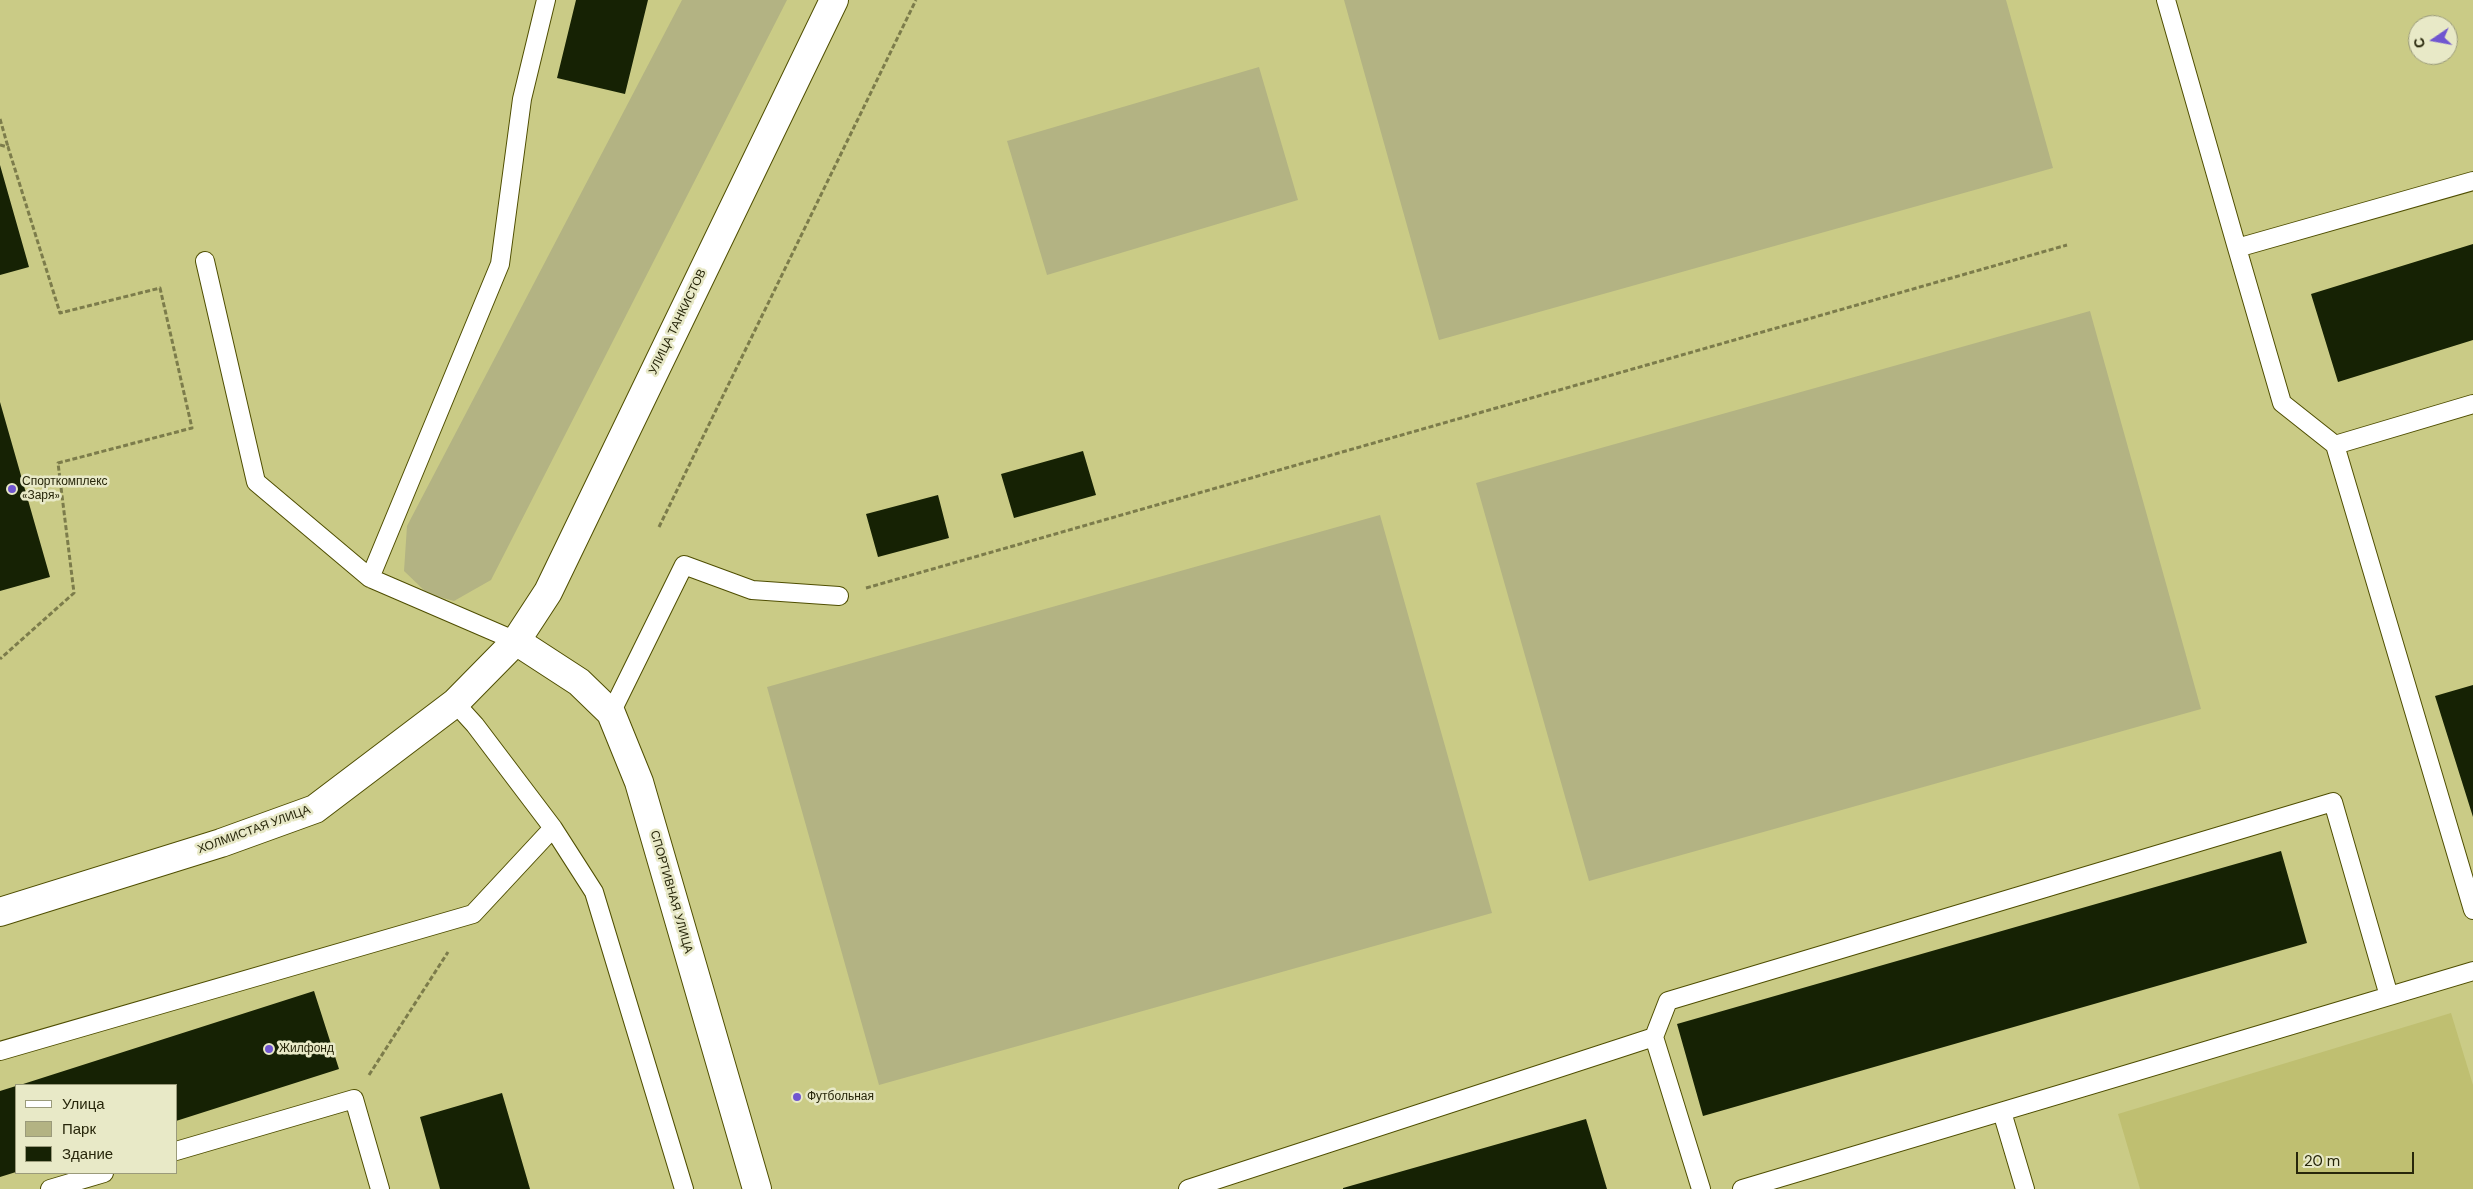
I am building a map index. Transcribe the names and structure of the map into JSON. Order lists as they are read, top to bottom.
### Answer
{
  "streets": {
    "street": ["УЛИЦА ТАНКИСТОВ", "ХОЛМИСТАЯ УЛИЦА", "СПОРТИВНАЯ УЛИЦА"]
  },
  "crossings": [
    ["УЛИЦА ТАНКИСТОВ", "ХОЛМИСТАЯ УЛИЦА"],
    ["УЛИЦА ТАНКИСТОВ", "СПОРТИВНАЯ УЛИЦА"],
    ["ХОЛМИСТАЯ УЛИЦА", "СПОРТИВНАЯ УЛИЦА"]
  ],
  "places": ["Спорткомплекс «Заря»", "Жилфонд", "Футбольная"],
  "legend": ["Улица", "Парк", "Здание"],
  "scale_bar": "20 m",
  "north": "left"
}
